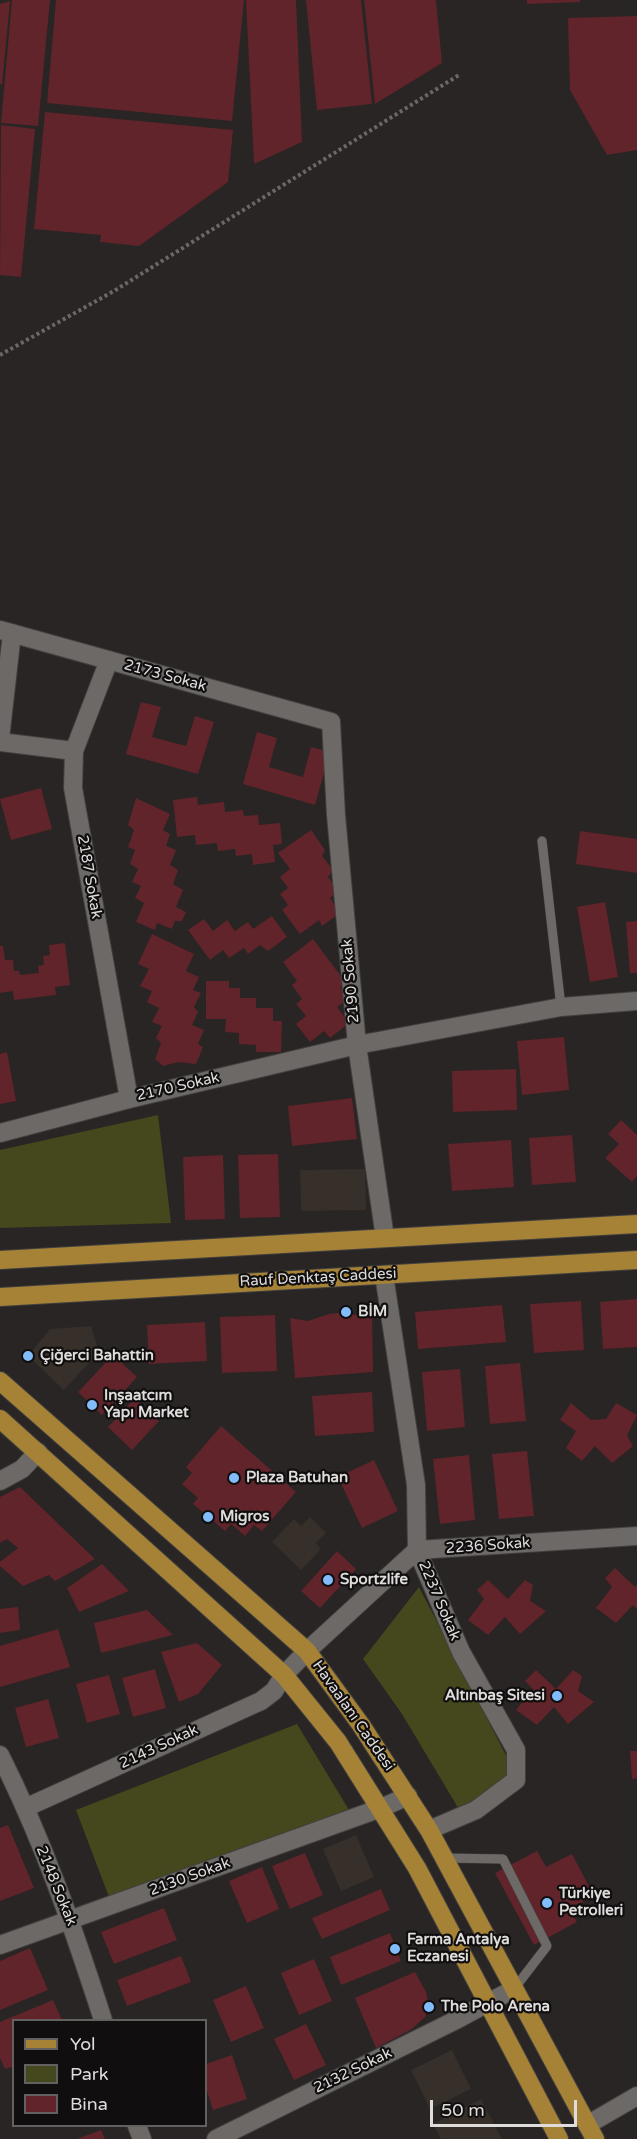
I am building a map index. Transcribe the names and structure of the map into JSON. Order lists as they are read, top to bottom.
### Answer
{
  "streets": {
    "main road": ["Rauf Denktaş Caddesi", "Havaalanı Caddesi"],
    "street": [
      "2173 Sokak",
      "2187 Sokak",
      "2190 Sokak",
      "2170 Sokak",
      "2236 Sokak",
      "2237 Sokak",
      "2143 Sokak",
      "2130 Sokak",
      "2148 Sokak",
      "2132 Sokak"
    ]
  },
  "crossings": [
    ["2173 Sokak", "2187 Sokak"],
    ["2173 Sokak", "2190 Sokak"],
    ["2187 Sokak", "2170 Sokak"],
    ["2190 Sokak", "2170 Sokak"],
    ["Rauf Denktaş Caddesi", "2237 Sokak"],
    ["2236 Sokak", "2237 Sokak"],
    ["2237 Sokak", "Havaalanı Caddesi"],
    ["Havaalanı Caddesi", "2143 Sokak"],
    ["Havaalanı Caddesi", "2130 Sokak"],
    ["Havaalanı Caddesi", "2132 Sokak"],
    ["2143 Sokak", "2148 Sokak"],
    ["2130 Sokak", "2148 Sokak"]
  ],
  "places": [
    "BİM",
    "Çiğerci Bahattin",
    "Inşaatcım Yapı Market",
    "Plaza Batuhan",
    "Migros",
    "Sportzlife",
    "Altınbaş Sitesi",
    "Türkiye Petrolleri",
    "Farma Antalya Eczanesi",
    "The Polo Arena"
  ],
  "legend": ["Yol", "Park", "Bina"],
  "scale_bar": "50 m"
}
